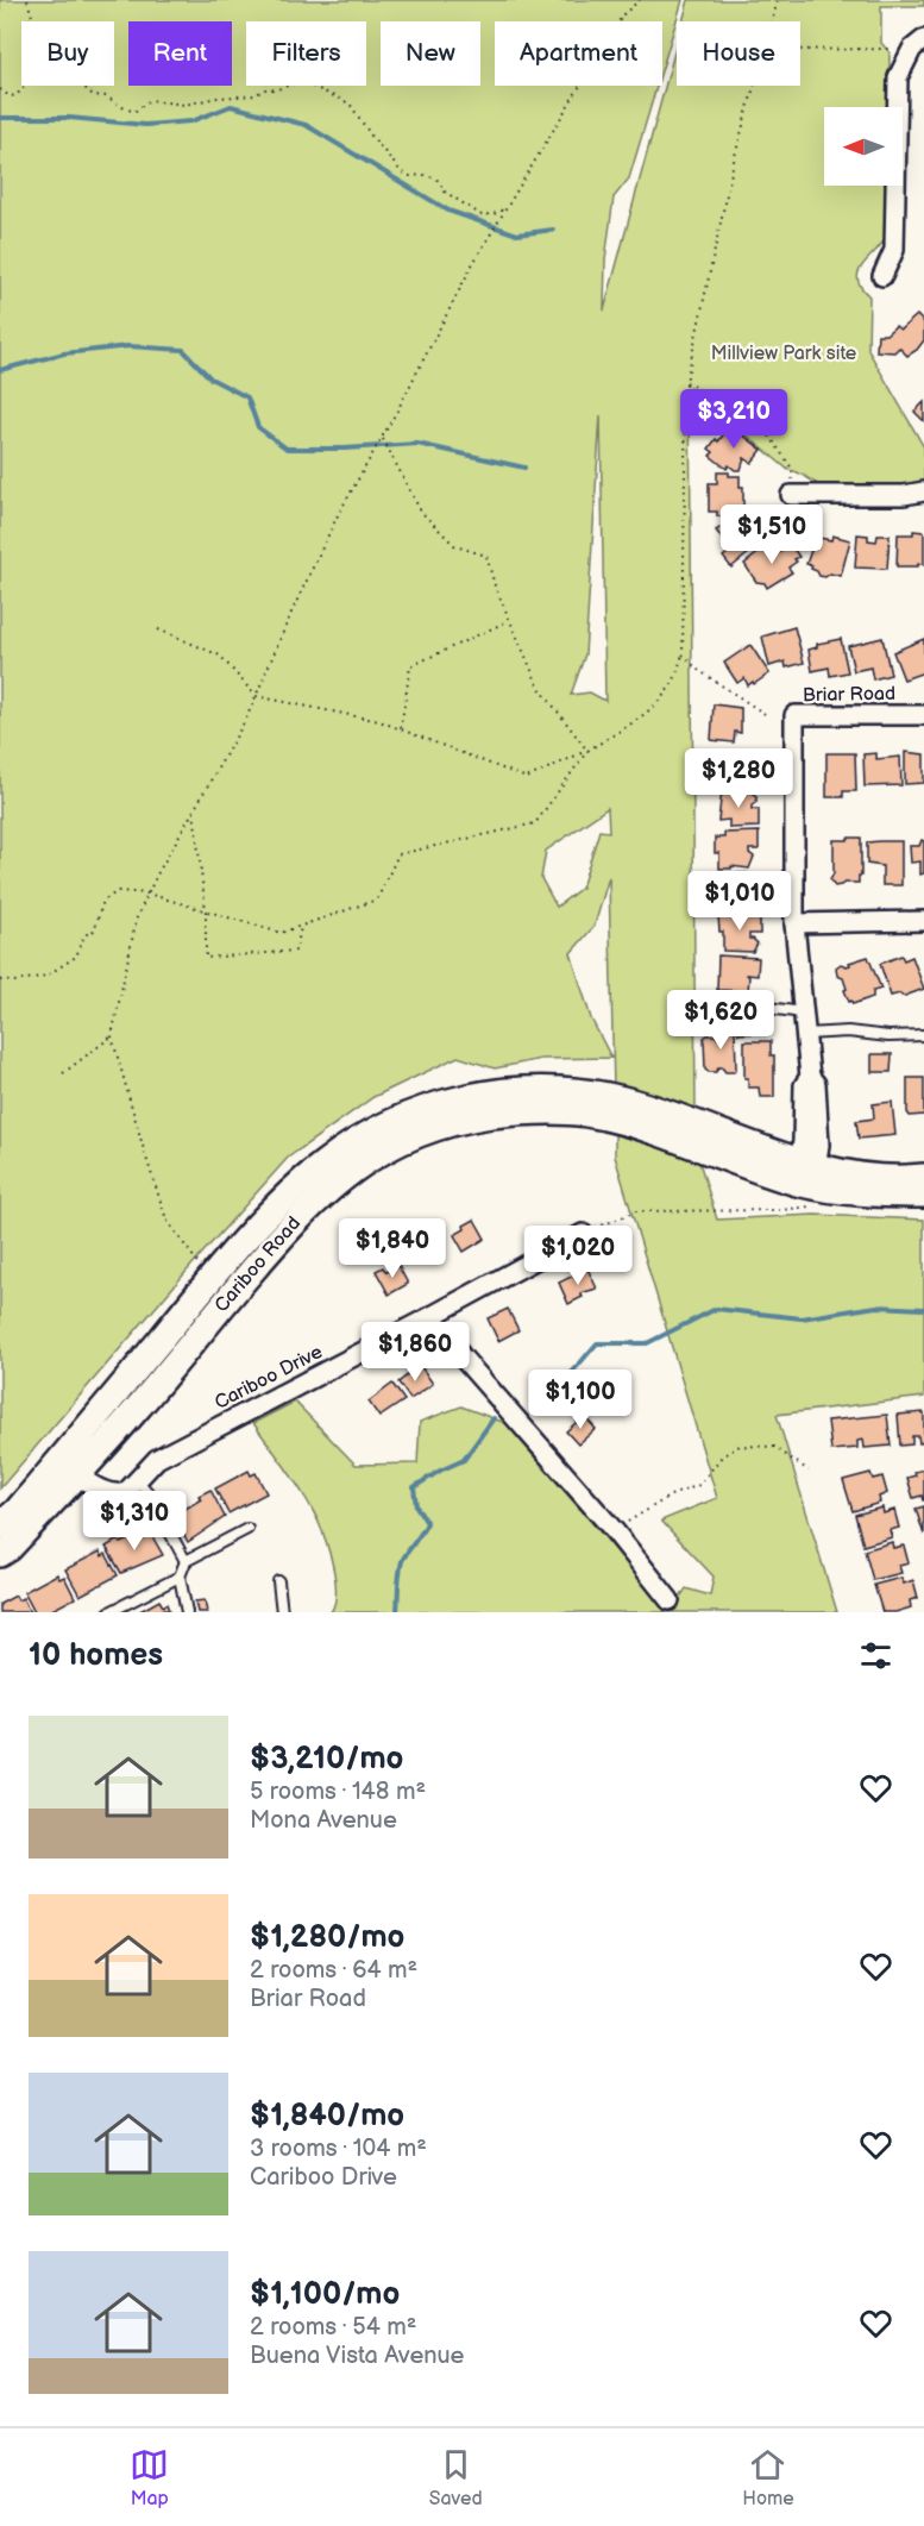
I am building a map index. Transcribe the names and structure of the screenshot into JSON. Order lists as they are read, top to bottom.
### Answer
{
  "streets": {
    "street": ["Briar Road", "Cariboo Road", "Cariboo Drive"]
  },
  "crossings": [
    ["Briar Road", "Cariboo Road"],
    ["Cariboo Road", "Cariboo Drive"]
  ],
  "parks": ["Millview Park site"],
  "north": "left",
  "page": {
    "chip": [
      "Buy",
      "Rent",
      "Filters",
      "New",
      "Apartment",
      "House"
    ],
    "price": [
      "$3,210",
      "$1,510",
      "$1,280",
      "$1,010",
      "$1,620",
      "$1,840",
      "$1,020",
      "$1,860",
      "$1,100",
      "$1,310"
    ],
    "heading": "10 homes",
    "list": [
      {
        "name": "$3,210/mo",
        "note": "5 rooms · 148 m² · Mona Avenue"
      },
      {
        "name": "$1,280/mo",
        "note": "2 rooms · 64 m² · Briar Road"
      },
      {
        "name": "$1,840/mo",
        "note": "3 rooms · 104 m² · Cariboo Drive"
      },
      {
        "name": "$1,100/mo",
        "note": "2 rooms · 54 m² · Buena Vista Avenue"
      }
    ],
    "tabs": ["Map", "Saved", "Home"]
  }
}
